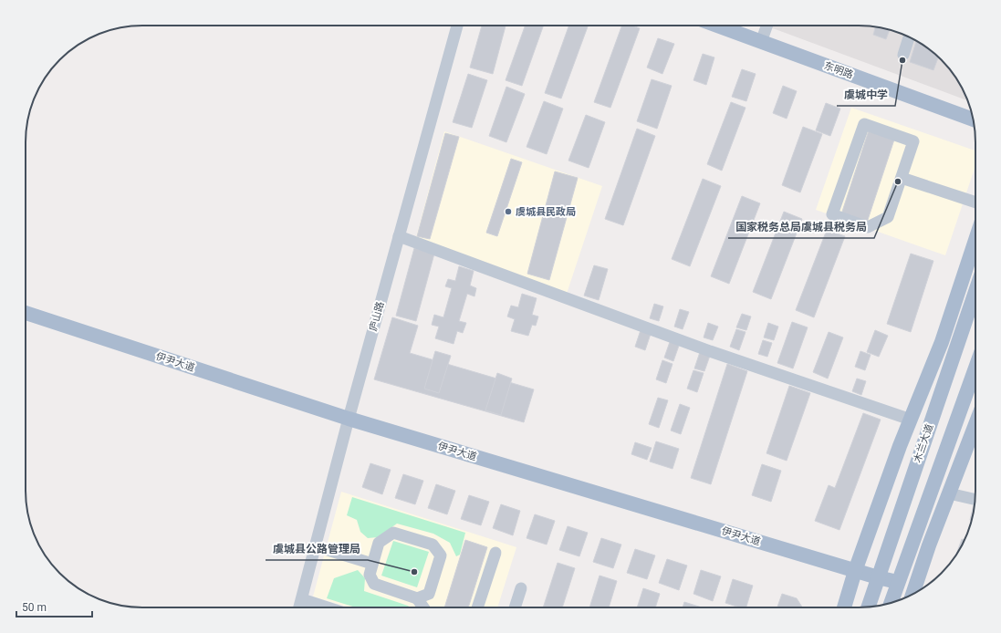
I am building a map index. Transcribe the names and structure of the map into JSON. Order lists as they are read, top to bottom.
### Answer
{
  "streets": {
    "main road": ["东明路", "伊尹大道", "木兰大道"],
    "street": ["庐山路"]
  },
  "crossings": [
    ["庐山路", "伊尹大道"],
    ["伊尹大道", "木兰大道"]
  ],
  "places": [
    "虞城中学",
    "国家税务总局虞城县税务局",
    "虞城县民政局",
    "虞城县公路管理局"
  ],
  "scale_bar": "50 m"
}
